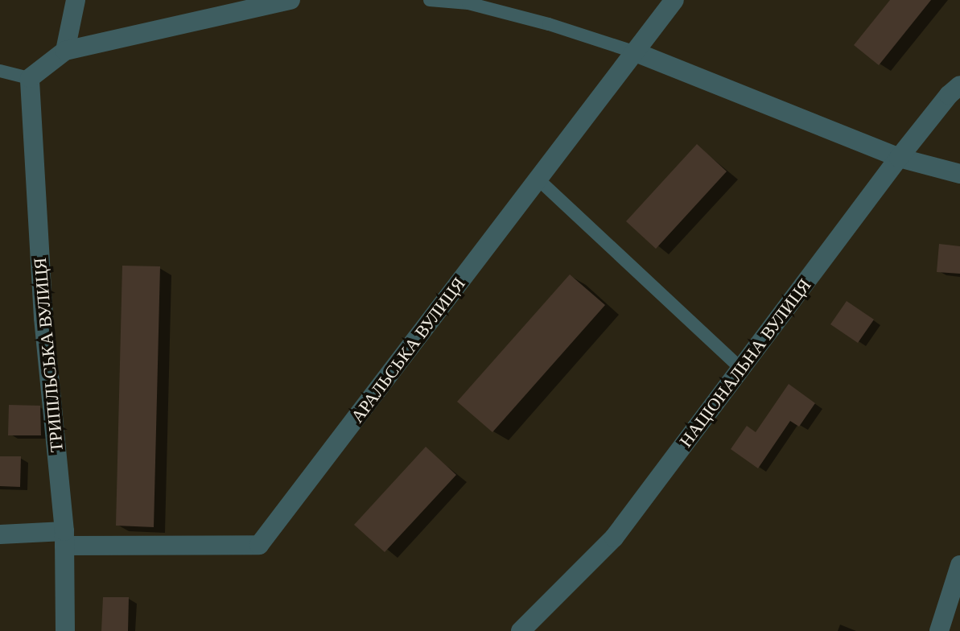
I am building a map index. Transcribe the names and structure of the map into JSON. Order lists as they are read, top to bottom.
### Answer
{
  "streets": {
    "street": ["АРАЛЬСЬКА ВУЛИЦЯ", "ТРИПІЛЬСЬКА ВУЛИЦЯ", "НАЦІОНАЛЬНА ВУЛИЦЯ"]
  },
  "crossings": [
    ["АРАЛЬСЬКА ВУЛИЦЯ", "ТРИПІЛЬСЬКА ВУЛИЦЯ"]
  ]
}
